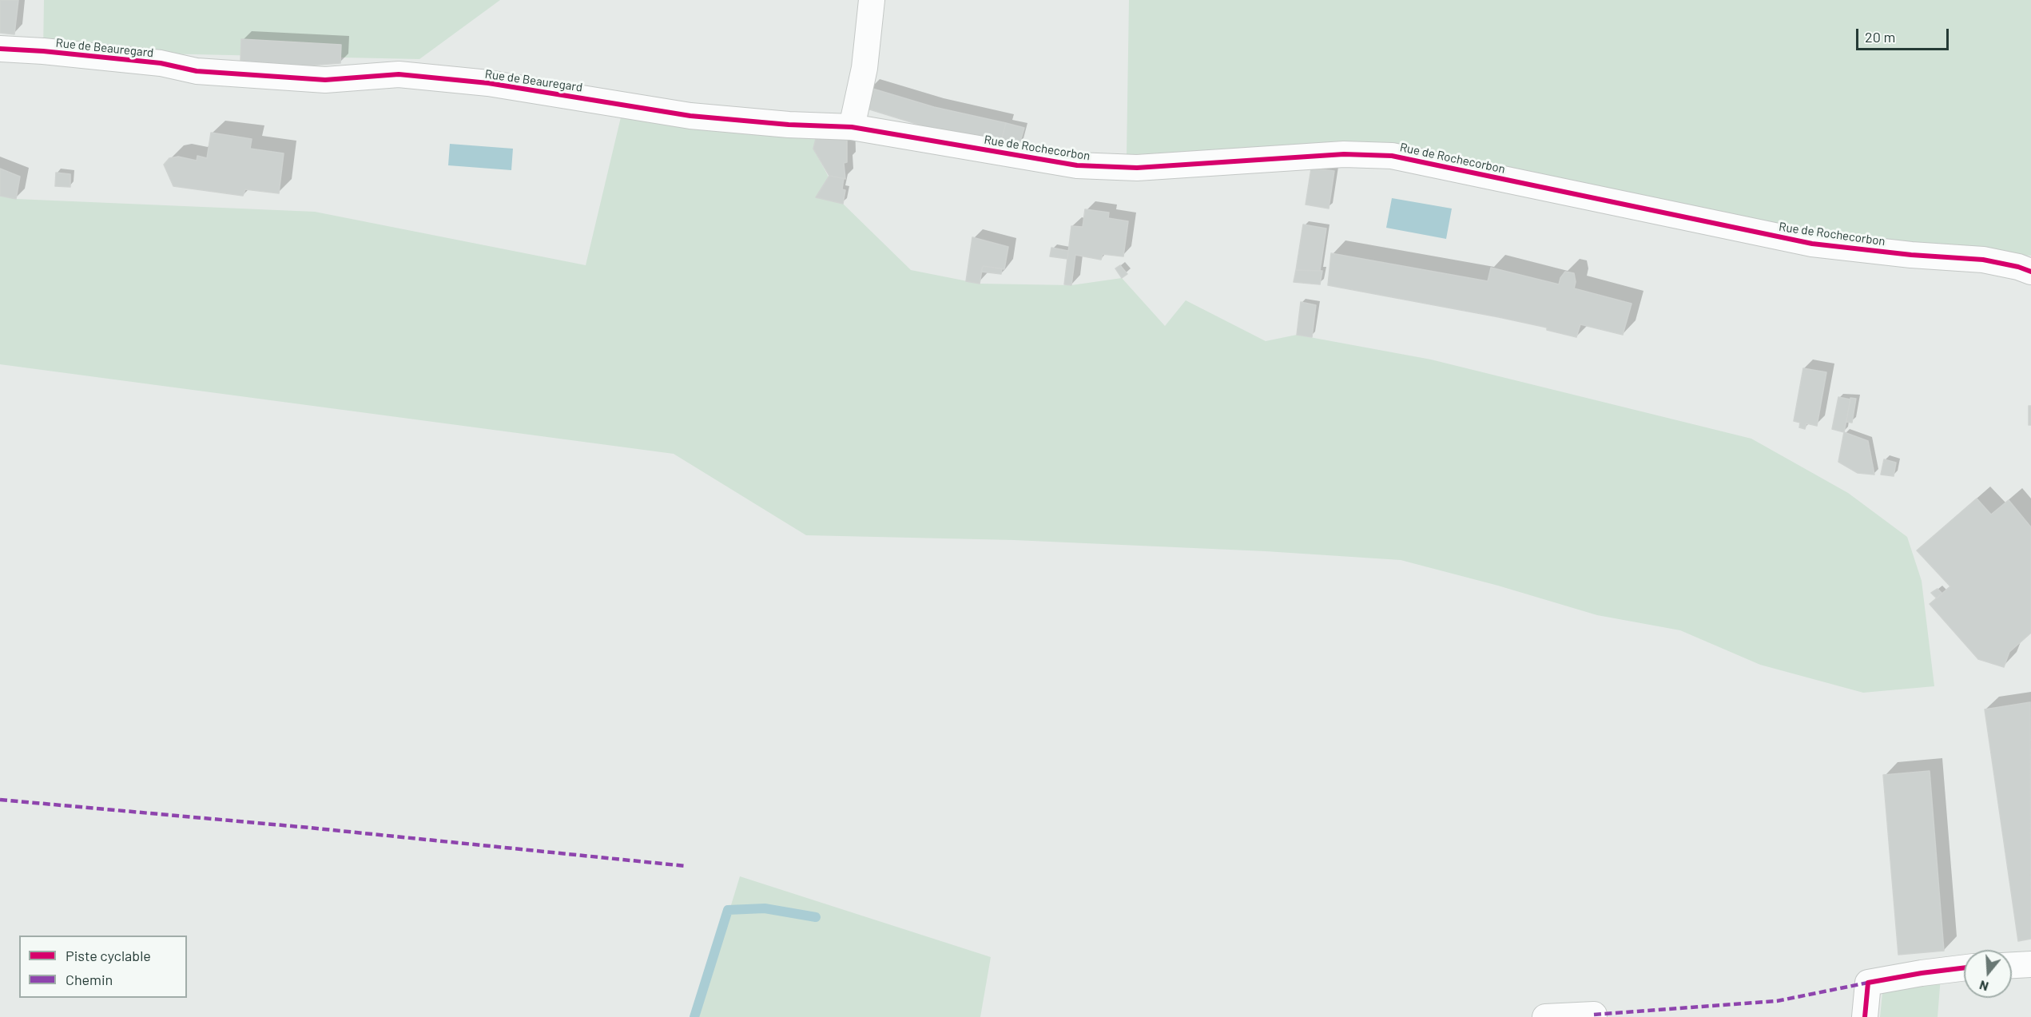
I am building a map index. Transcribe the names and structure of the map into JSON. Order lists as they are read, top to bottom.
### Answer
{
  "streets": {
    "street": ["Rue de Beauregard", "Rue de Rochecorbon"]
  },
  "crossings": [
    ["Rue de Beauregard", "Rue de Rochecorbon"]
  ],
  "legend": ["Piste cyclable", "Chemin"],
  "scale_bar": "20 m",
  "north": "bottom"
}
